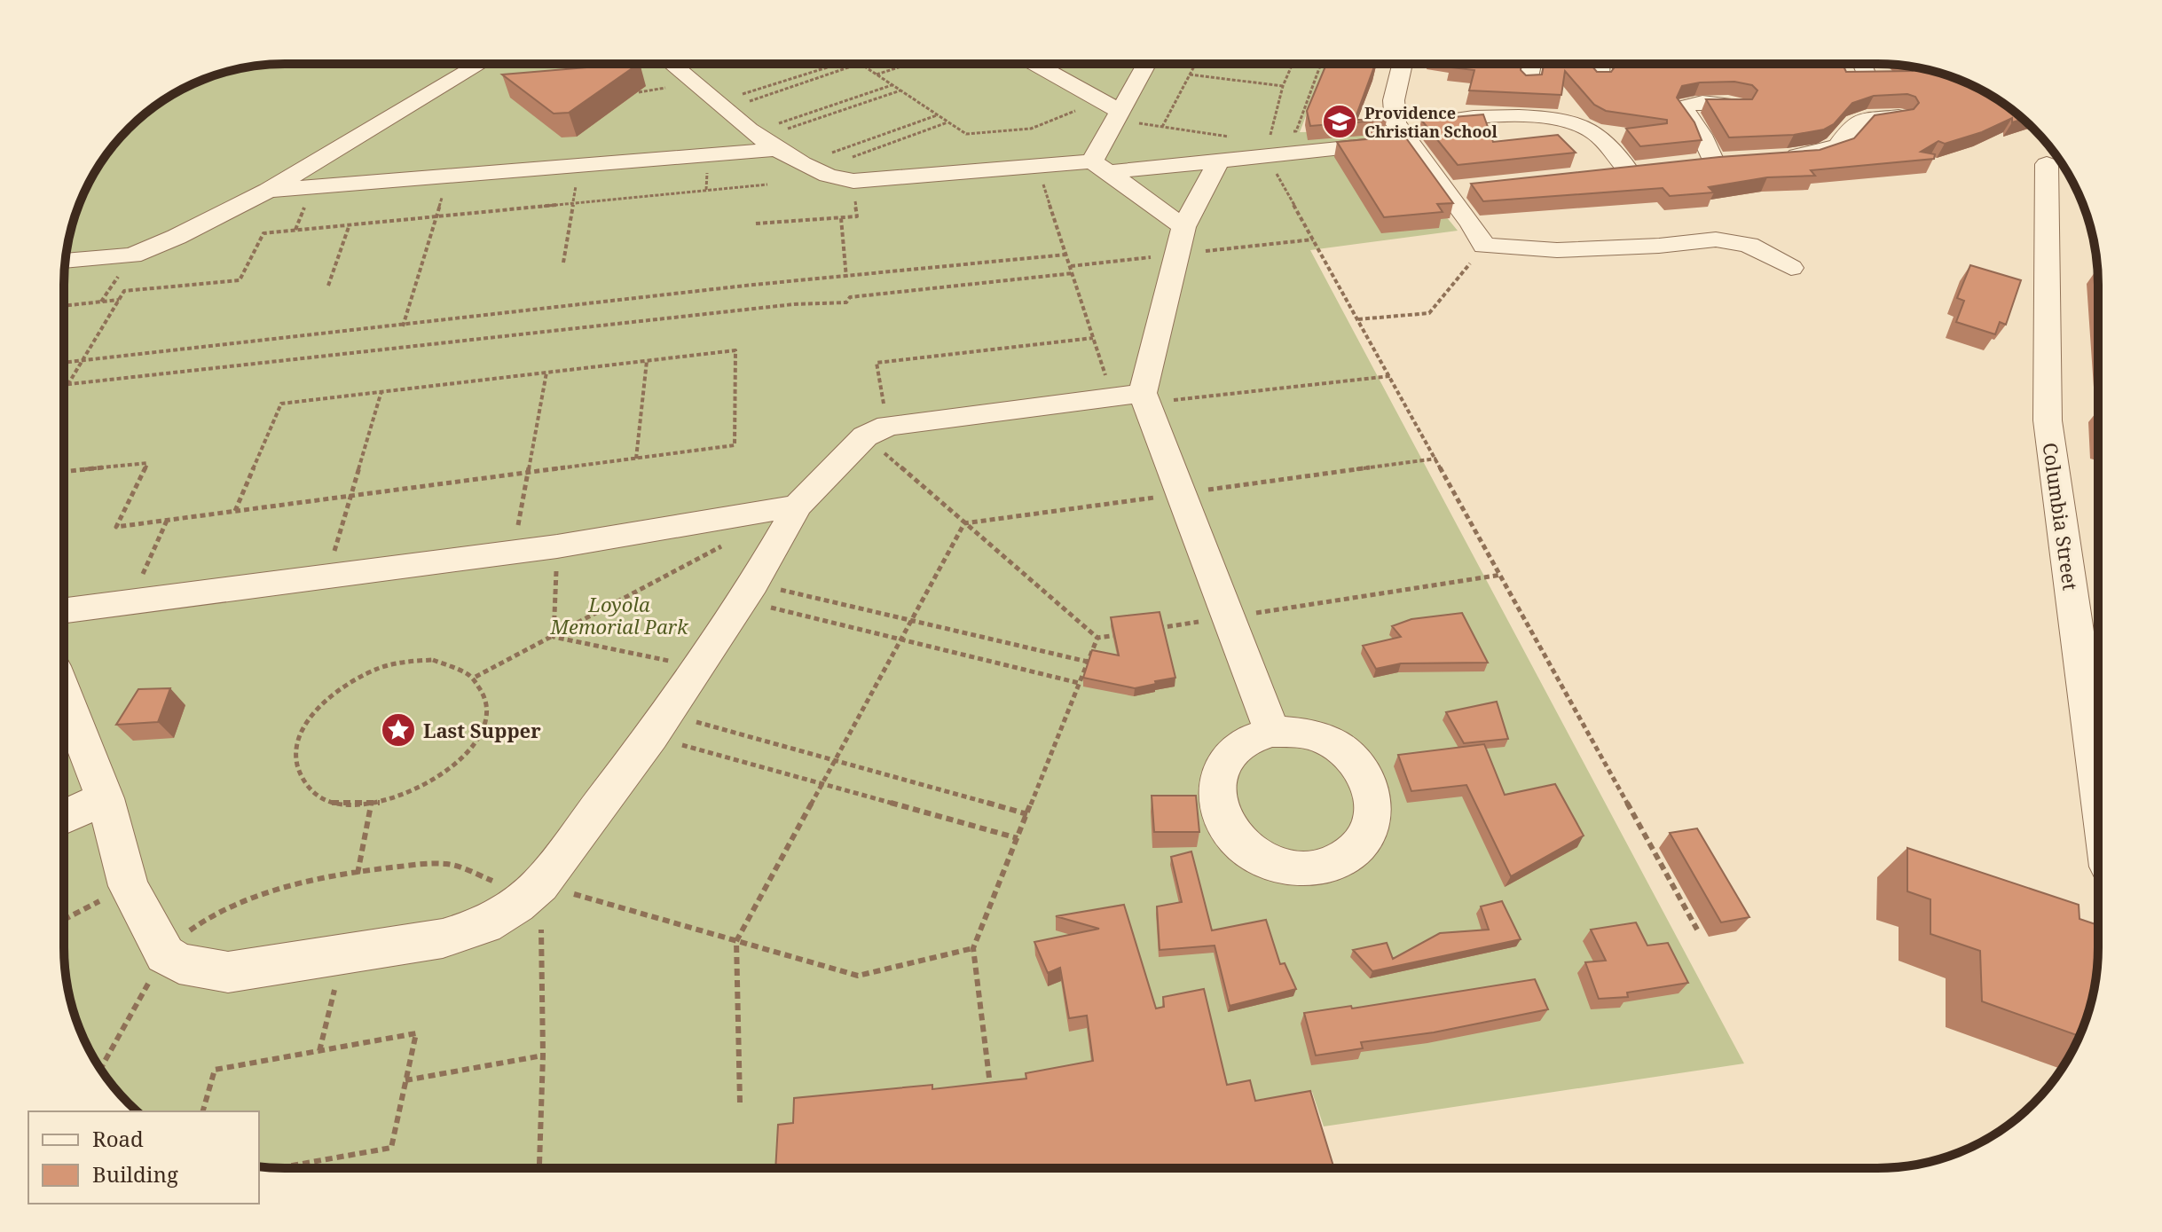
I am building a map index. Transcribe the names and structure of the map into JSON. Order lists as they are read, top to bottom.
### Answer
{
  "streets": {
    "street": ["Columbia Street"]
  },
  "parks": ["Loyola Memorial Park"],
  "places": {
    "school or university": ["Providence Christian School"],
    "place": ["Last Supper"]
  },
  "legend": ["Road", "Building"]
}
